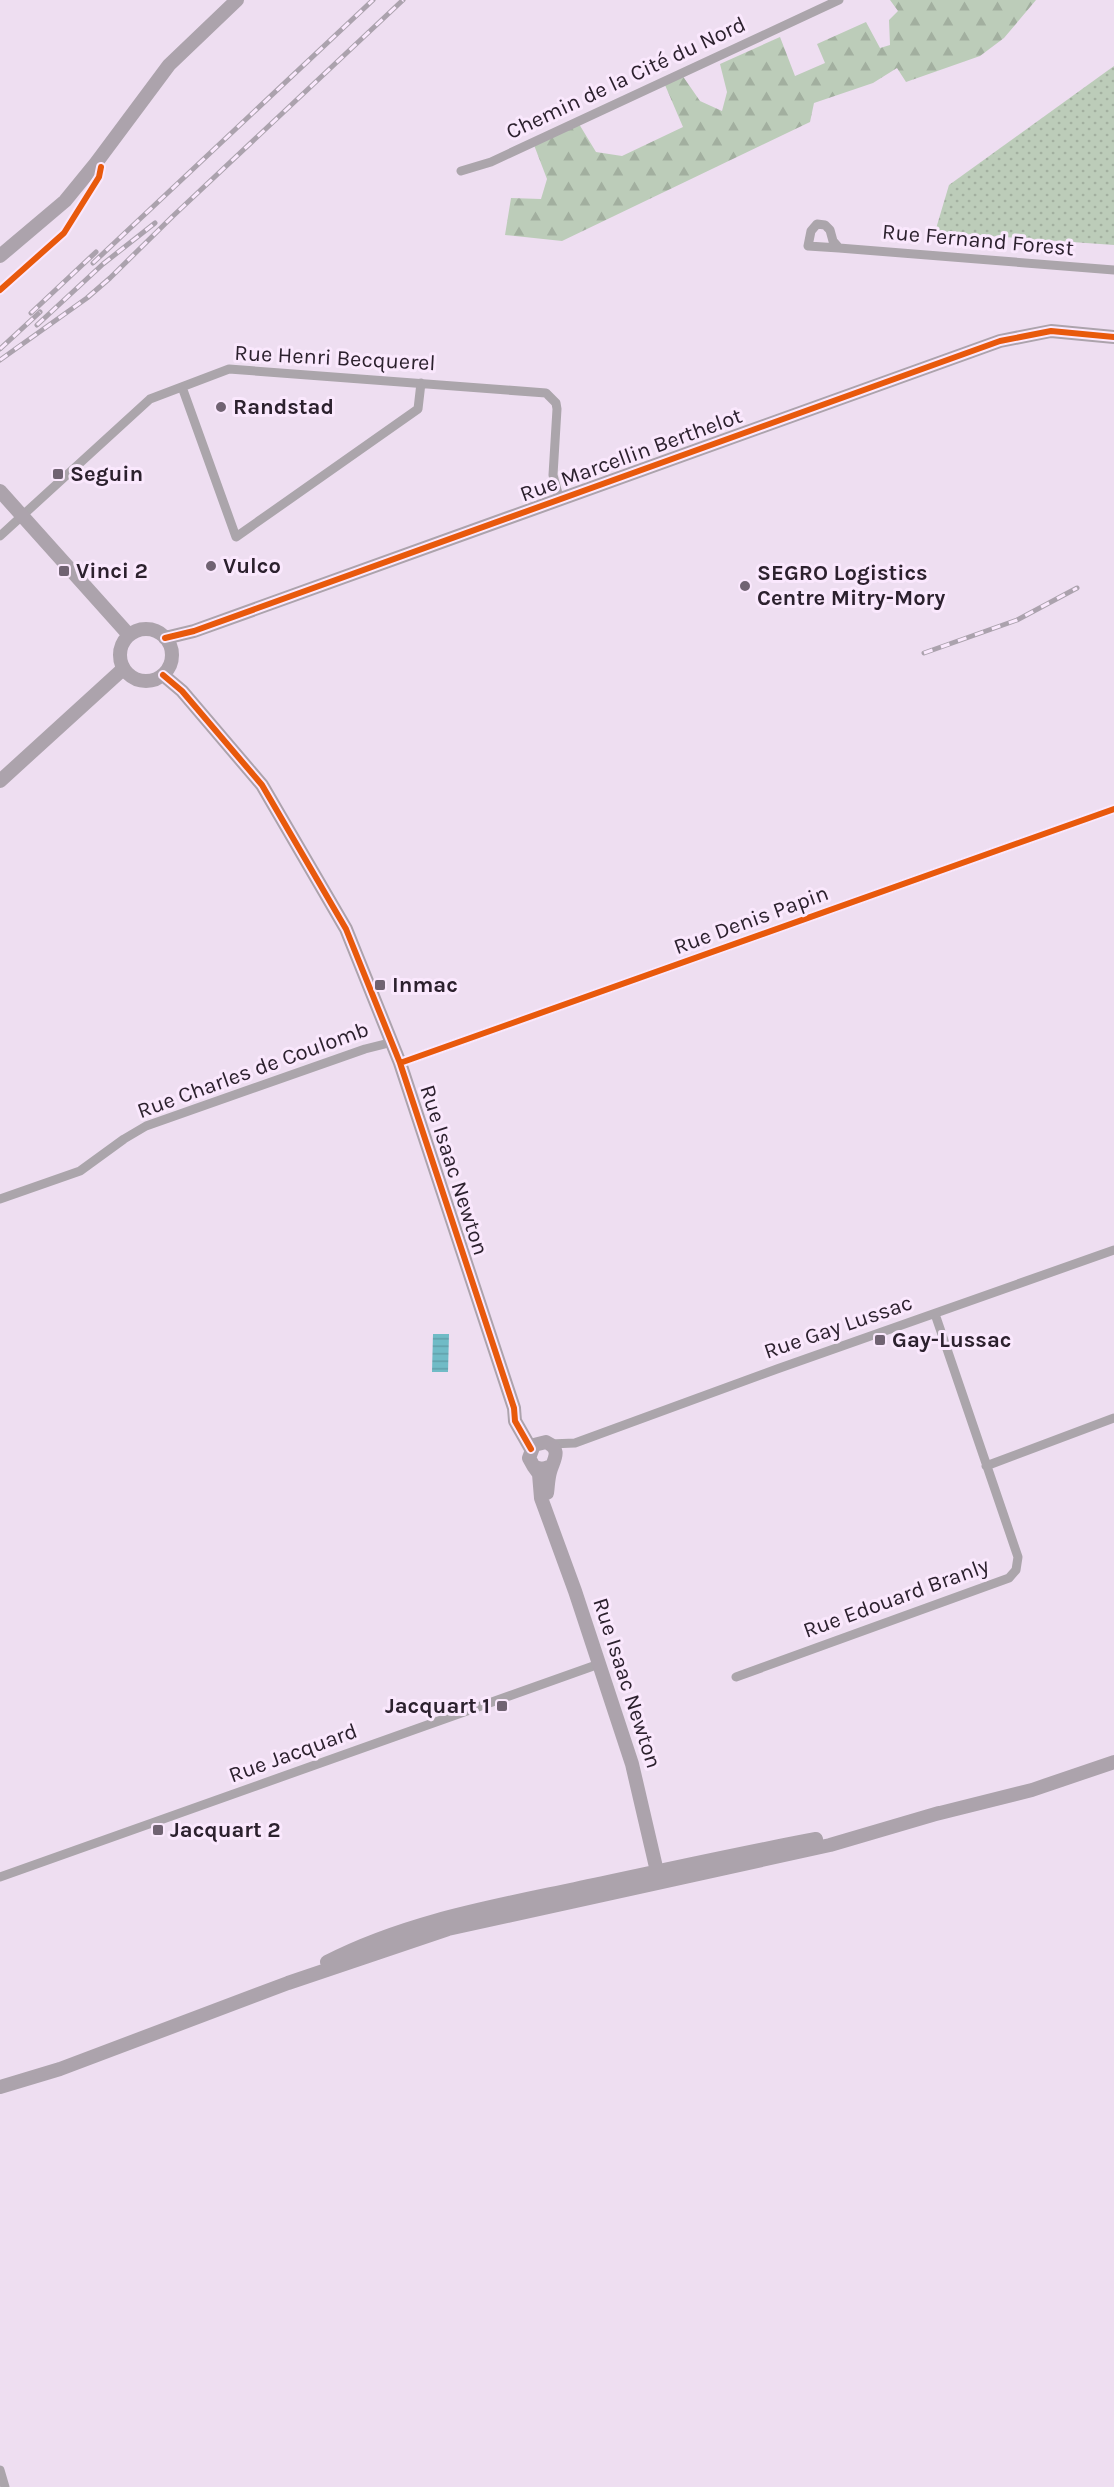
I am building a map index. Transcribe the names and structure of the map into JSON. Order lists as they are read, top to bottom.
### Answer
{
  "streets": {
    "street": [
      "Chemin de la Cité du Nord",
      "Rue Fernand Forest",
      "Rue Henri Becquerel",
      "Rue Marcellin Berthelot",
      "Rue Denis Papin",
      "Rue Charles de Coulomb",
      "Rue Isaac Newton",
      "Rue Gay Lussac",
      "Rue Edouard Branly",
      "Rue Jacquard"
    ]
  },
  "crossings": [
    ["Rue Henri Becquerel", "Rue Marcellin Berthelot"],
    ["Rue Marcellin Berthelot", "Rue Isaac Newton"],
    ["Rue Denis Papin", "Rue Isaac Newton"],
    ["Rue Charles de Coulomb", "Rue Isaac Newton"],
    ["Rue Isaac Newton", "Rue Gay Lussac"],
    ["Rue Isaac Newton", "Rue Jacquard"],
    ["Rue Gay Lussac", "Rue Edouard Branly"]
  ],
  "places": {
    "other": ["Randstad", "Vulco", "SEGRO Logistics Centre Mitry-Mory"],
    "transit": [
      "Seguin",
      "Vinci 2",
      "Inmac",
      "Gay-Lussac",
      "Jacquart 1",
      "Jacquart 2"
    ]
  }
}
